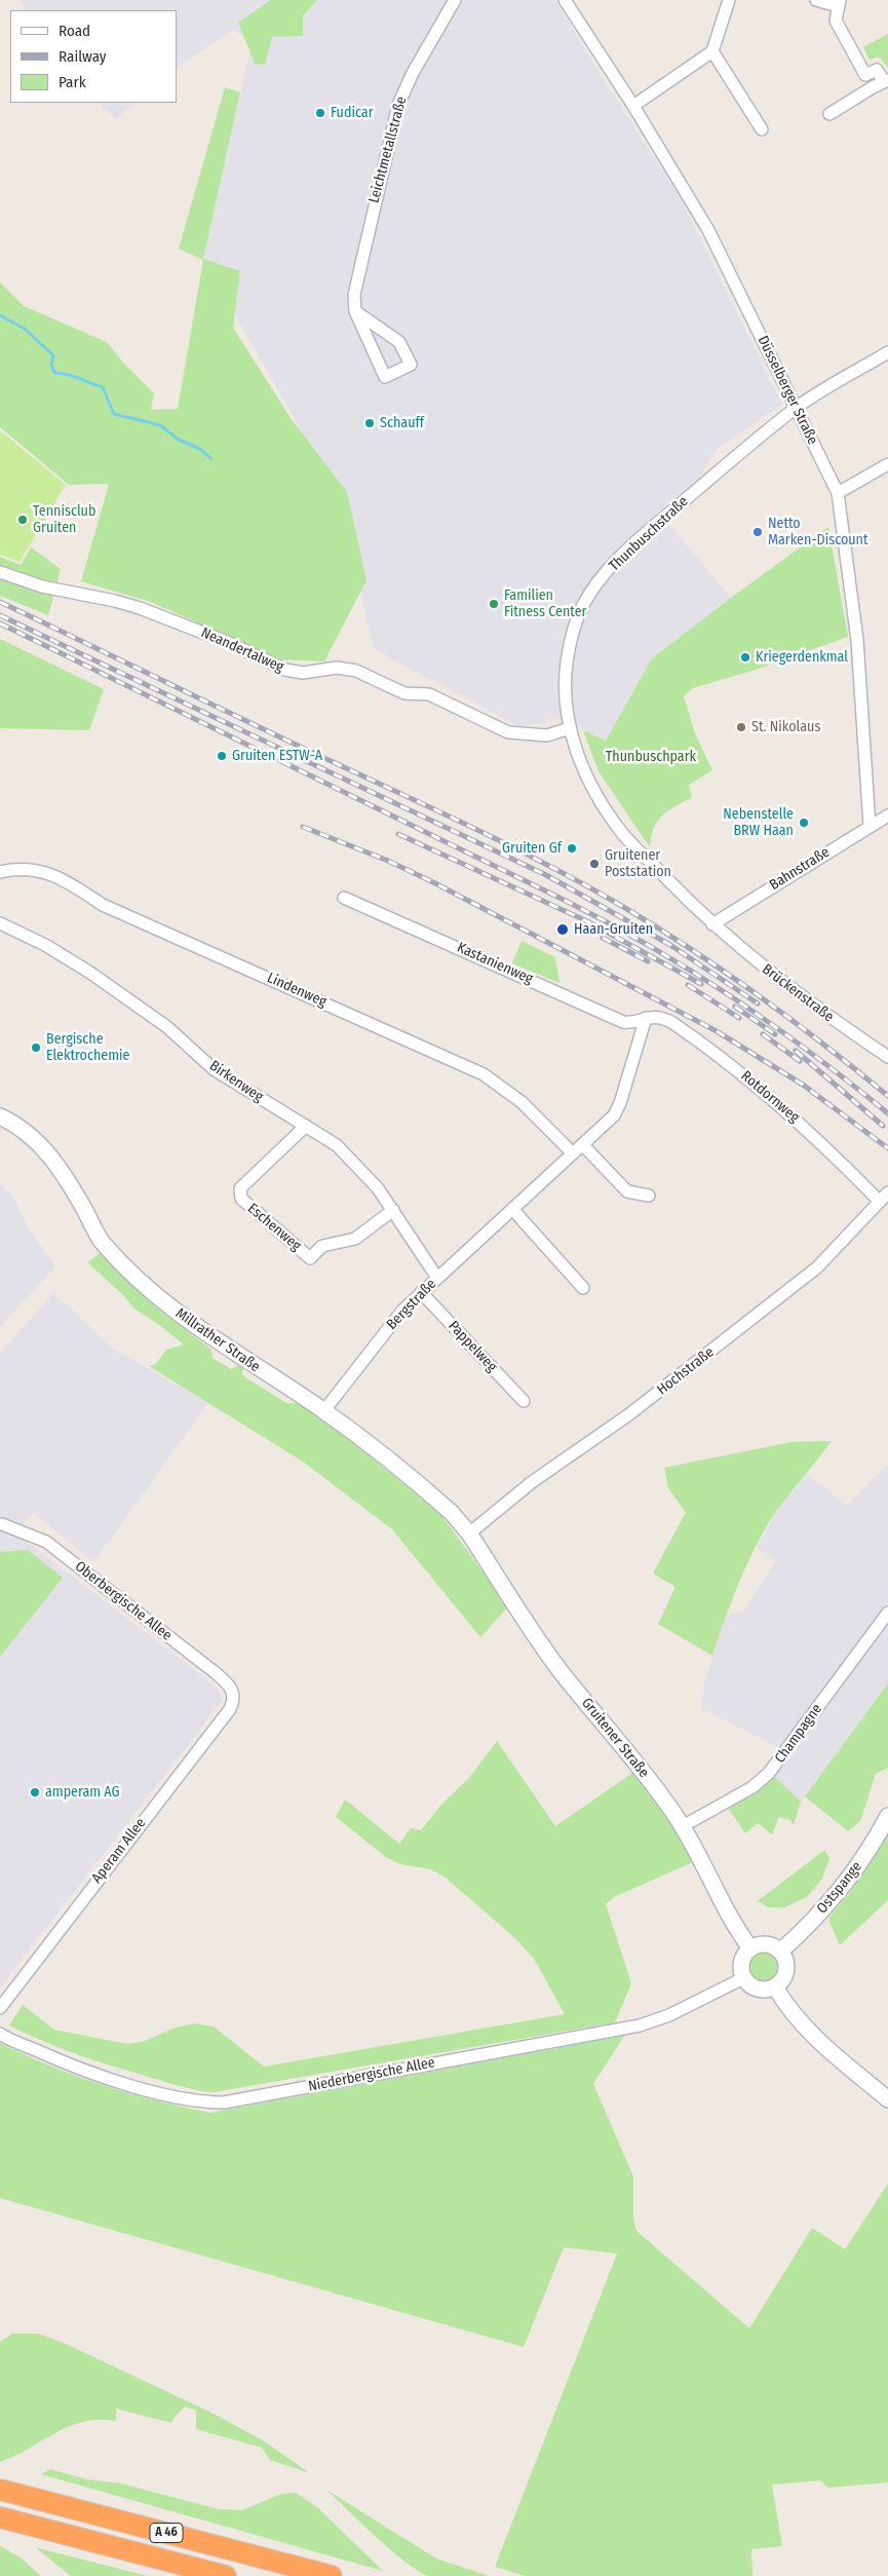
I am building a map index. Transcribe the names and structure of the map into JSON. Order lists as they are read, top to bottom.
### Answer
{
  "streets": {
    "highway": ["A 46"],
    "main road": ["Millrather Straße", "Gruitener Straße", "Ostspange"],
    "street": [
      "Leichtmetallstraße",
      "Düsselberger Straße",
      "Thunbuschstraße",
      "Neandertalweg",
      "Bahnstraße",
      "Kastanienweg",
      "Lindenweg",
      "Brückenstraße",
      "Birkenweg",
      "Rotdornweg",
      "Eschenweg",
      "Bergstraße",
      "Pappelweg",
      "Hochstraße",
      "Oberbergische Allee",
      "Champagne",
      "Aperam Allee",
      "Niederbergische Allee"
    ]
  },
  "crossings": [
    ["Düsselberger Straße", "Thunbuschstraße"],
    ["Düsselberger Straße", "Bahnstraße"],
    ["Thunbuschstraße", "Neandertalweg"],
    ["Thunbuschstraße", "Bahnstraße"],
    ["Thunbuschstraße", "Brückenstraße"],
    ["Bahnstraße", "Brückenstraße"],
    ["Kastanienweg", "Rotdornweg"],
    ["Kastanienweg", "Bergstraße"],
    ["Lindenweg", "Bergstraße"],
    ["Birkenweg", "Eschenweg"],
    ["Birkenweg", "Bergstraße"],
    ["Rotdornweg", "Bergstraße"],
    ["Rotdornweg", "Hochstraße"],
    ["Bergstraße", "Millrather Straße"],
    ["Bergstraße", "Pappelweg"],
    ["Millrather Straße", "Hochstraße"],
    ["Millrather Straße", "Gruitener Straße"],
    ["Hochstraße", "Gruitener Straße"],
    ["Oberbergische Allee", "Aperam Allee"],
    ["Champagne", "Gruitener Straße"],
    ["Gruitener Straße", "Ostspange"],
    ["Gruitener Straße", "Niederbergische Allee"],
    ["Ostspange", "Niederbergische Allee"]
  ],
  "parks": ["Thunbuschpark"],
  "places": [
    "Fudicar",
    "Schauff",
    "Tennisclub Gruiten",
    "Netto Marken-Discount",
    "Familien Fitness Center",
    "Kriegerdenkmal",
    "St. Nikolaus",
    "Gruiten ESTW-A",
    "Nebenstelle BRW Haan",
    "Gruiten Gf",
    "Gruitener Poststation",
    "Haan-Gruiten",
    "Bergische Elektrochemie",
    "amperam AG"
  ],
  "legend": ["Road", "Railway", "Park"]
}
